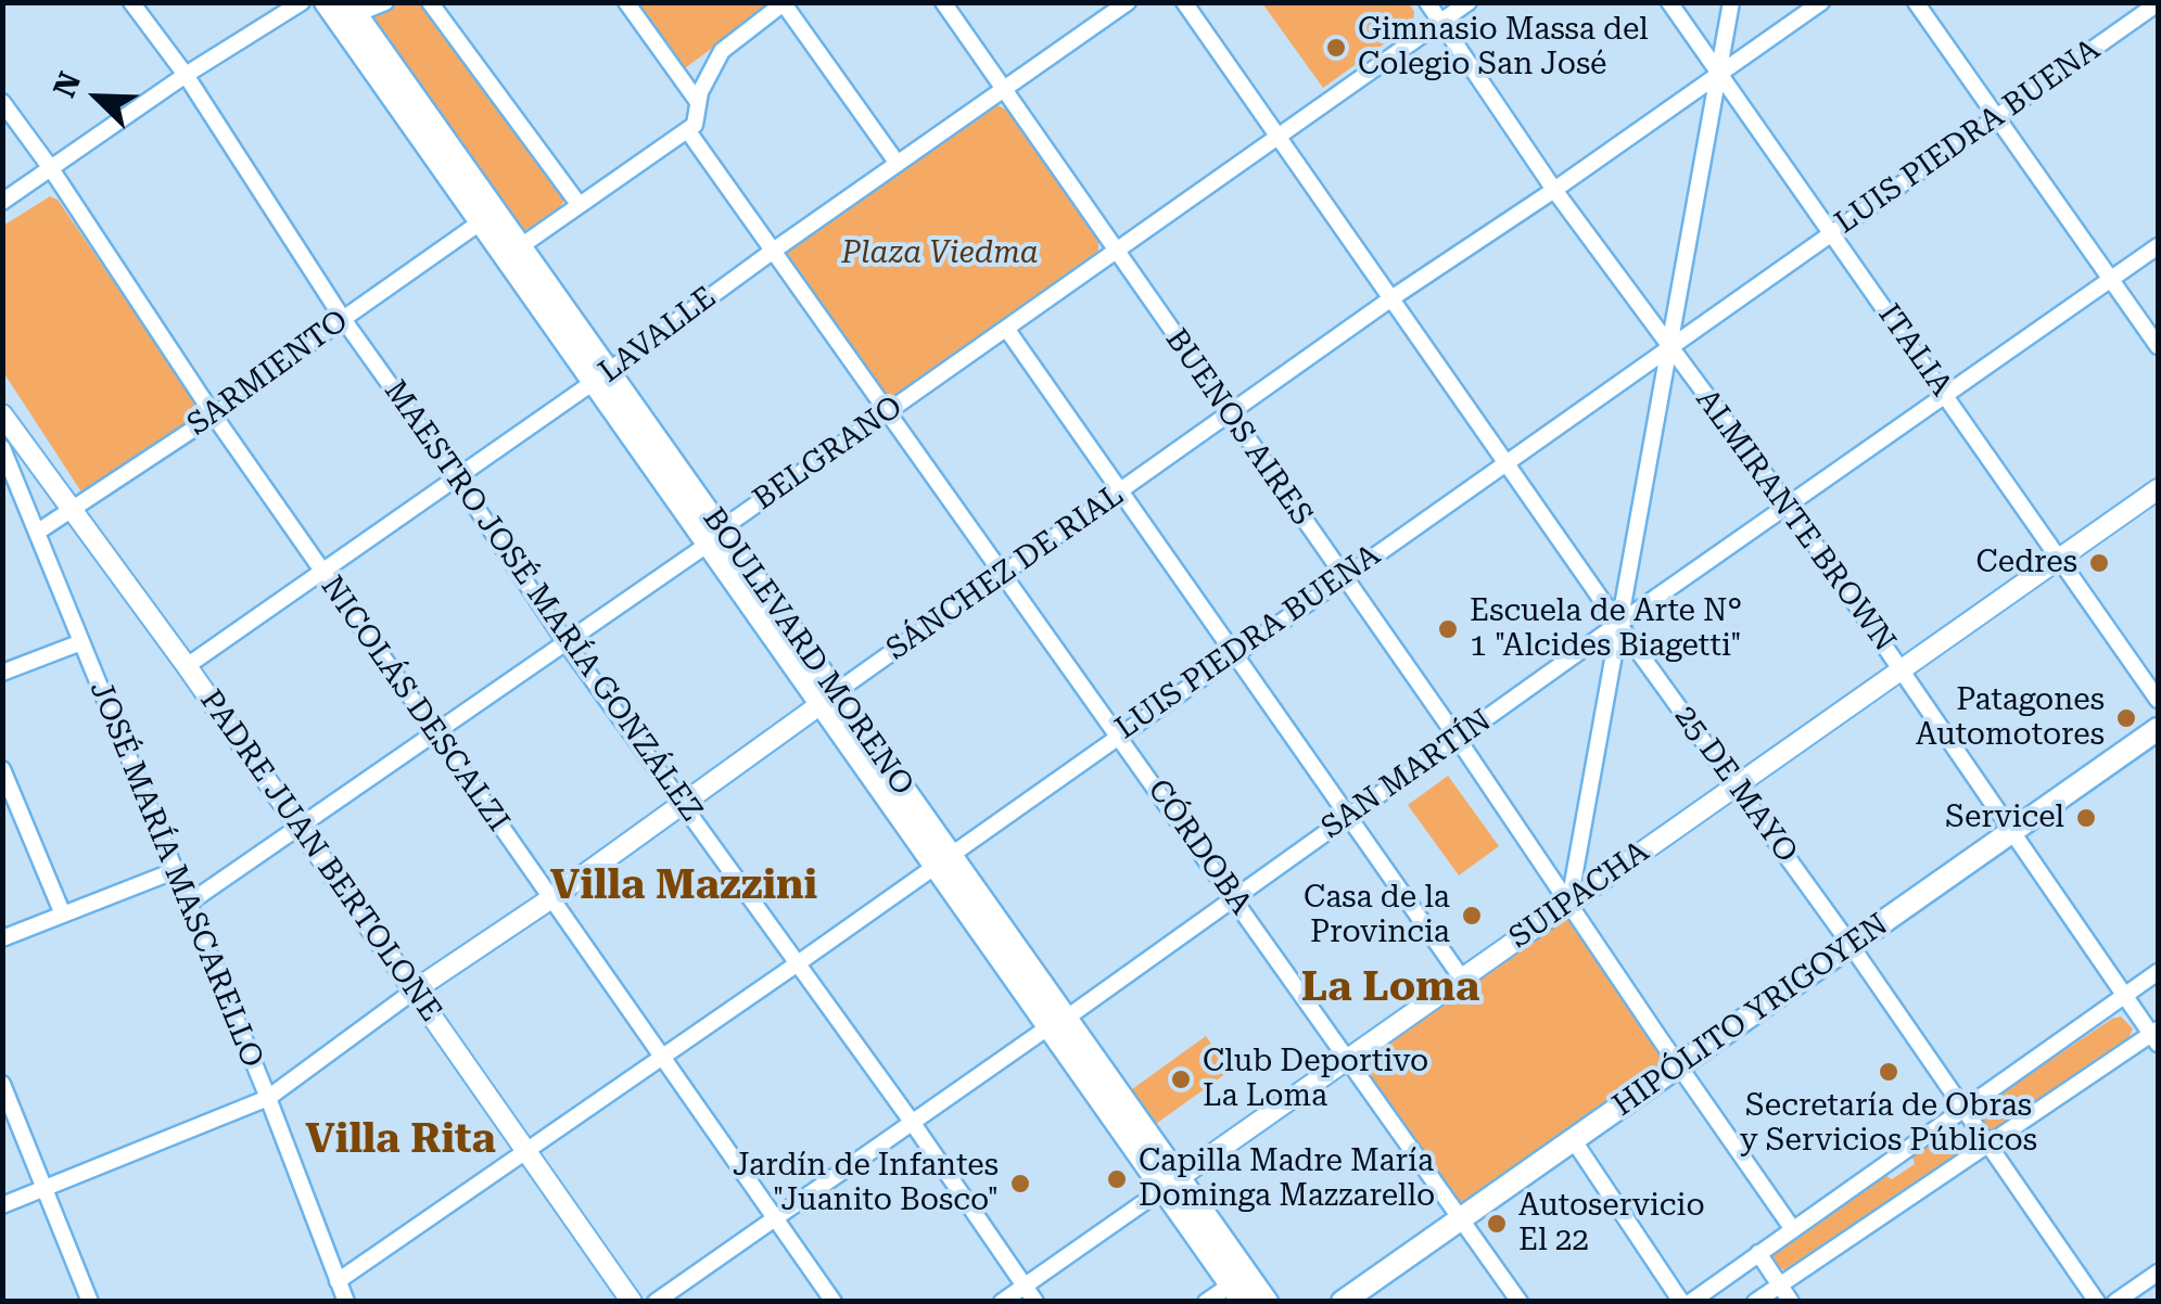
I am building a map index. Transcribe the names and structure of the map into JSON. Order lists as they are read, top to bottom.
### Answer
{
  "streets": {
    "main road": ["BOULEVARD MORENO", "HIPÓLITO YRIGOYEN"],
    "street": [
      "LUIS PIEDRA BUENA",
      "LAVALLE",
      "ITALIA",
      "SARMIENTO",
      "BUENOS AIRES",
      "BELGRANO",
      "ALMIRANTE BROWN",
      "SÁNCHEZ DE RIAL",
      "MAESTRO JOSÉ MARÍA GONZÁLEZ",
      "NICOLÁS DESCALZI",
      "SAN MARTÍN",
      "25 DE MAYO",
      "CÓRDOBA",
      "PADRE JUAN BERTOLONE",
      "JOSÉ MARÍA MASCARELLO",
      "SUIPACHA"
    ]
  },
  "crossings": [
    ["LUIS PIEDRA BUENA", "ITALIA"],
    ["LUIS PIEDRA BUENA", "BUENOS AIRES"],
    ["LUIS PIEDRA BUENA", "ALMIRANTE BROWN"],
    ["LUIS PIEDRA BUENA", "MAESTRO JOSÉ MARÍA GONZÁLEZ"],
    ["LUIS PIEDRA BUENA", "BOULEVARD MORENO"],
    ["LUIS PIEDRA BUENA", "NICOLÁS DESCALZI"],
    ["LUIS PIEDRA BUENA", "25 DE MAYO"],
    ["LUIS PIEDRA BUENA", "CÓRDOBA"],
    ["LUIS PIEDRA BUENA", "PADRE JUAN BERTOLONE"],
    ["LUIS PIEDRA BUENA", "JOSÉ MARÍA MASCARELLO"],
    ["LAVALLE", "BUENOS AIRES"],
    ["LAVALLE", "MAESTRO JOSÉ MARÍA GONZÁLEZ"],
    ["LAVALLE", "BOULEVARD MORENO"],
    ["LAVALLE", "NICOLÁS DESCALZI"],
    ["LAVALLE", "CÓRDOBA"],
    ["LAVALLE", "PADRE JUAN BERTOLONE"],
    ["ITALIA", "SÁNCHEZ DE RIAL"],
    ["ITALIA", "SAN MARTÍN"],
    ["ITALIA", "SUIPACHA"],
    ["SARMIENTO", "MAESTRO JOSÉ MARÍA GONZÁLEZ"],
    ["SARMIENTO", "BOULEVARD MORENO"],
    ["SARMIENTO", "NICOLÁS DESCALZI"],
    ["SARMIENTO", "PADRE JUAN BERTOLONE"],
    ["SARMIENTO", "JOSÉ MARÍA MASCARELLO"],
    ["BUENOS AIRES", "BELGRANO"],
    ["BUENOS AIRES", "SÁNCHEZ DE RIAL"],
    ["BUENOS AIRES", "SAN MARTÍN"],
    ["BUENOS AIRES", "SUIPACHA"],
    ["BUENOS AIRES", "HIPÓLITO YRIGOYEN"],
    ["BELGRANO", "ALMIRANTE BROWN"],
    ["BELGRANO", "MAESTRO JOSÉ MARÍA GONZÁLEZ"],
    ["BELGRANO", "BOULEVARD MORENO"],
    ["BELGRANO", "NICOLÁS DESCALZI"],
    ["BELGRANO", "25 DE MAYO"],
    ["BELGRANO", "CÓRDOBA"],
    ["BELGRANO", "PADRE JUAN BERTOLONE"],
    ["BELGRANO", "JOSÉ MARÍA MASCARELLO"],
    ["ALMIRANTE BROWN", "SÁNCHEZ DE RIAL"],
    ["ALMIRANTE BROWN", "SAN MARTÍN"],
    ["ALMIRANTE BROWN", "SUIPACHA"],
    ["ALMIRANTE BROWN", "HIPÓLITO YRIGOYEN"],
    ["SÁNCHEZ DE RIAL", "MAESTRO JOSÉ MARÍA GONZÁLEZ"],
    ["SÁNCHEZ DE RIAL", "BOULEVARD MORENO"],
    ["SÁNCHEZ DE RIAL", "NICOLÁS DESCALZI"],
    ["SÁNCHEZ DE RIAL", "25 DE MAYO"],
    ["SÁNCHEZ DE RIAL", "CÓRDOBA"],
    ["SÁNCHEZ DE RIAL", "PADRE JUAN BERTOLONE"],
    ["SÁNCHEZ DE RIAL", "JOSÉ MARÍA MASCARELLO"],
    ["MAESTRO JOSÉ MARÍA GONZÁLEZ", "SAN MARTÍN"],
    ["MAESTRO JOSÉ MARÍA GONZÁLEZ", "SUIPACHA"],
    ["BOULEVARD MORENO", "SAN MARTÍN"],
    ["BOULEVARD MORENO", "SUIPACHA"],
    ["NICOLÁS DESCALZI", "SAN MARTÍN"],
    ["SAN MARTÍN", "25 DE MAYO"],
    ["SAN MARTÍN", "CÓRDOBA"],
    ["25 DE MAYO", "SUIPACHA"],
    ["25 DE MAYO", "HIPÓLITO YRIGOYEN"],
    ["CÓRDOBA", "SUIPACHA"],
    ["CÓRDOBA", "HIPÓLITO YRIGOYEN"]
  ],
  "districts": ["Villa Mazzini", "La Loma", "Villa Rita"],
  "parks": ["Plaza Viedma"],
  "places": [
    "Gimnasio Massa del Colegio San José",
    "Cedres",
    "Escuela de Arte N° 1 \"Alcides Biagetti\"",
    "Patagones Automotores",
    "Servicel",
    "Casa de la Provincia",
    "Secretaría de Obras y Servicios Públicos",
    "Club Deportivo La Loma",
    "Capilla Madre María Dominga Mazzarello",
    "Jardín de Infantes \"Juanito Bosco\"",
    "Autoservicio El 22"
  ],
  "north": "top left"
}
